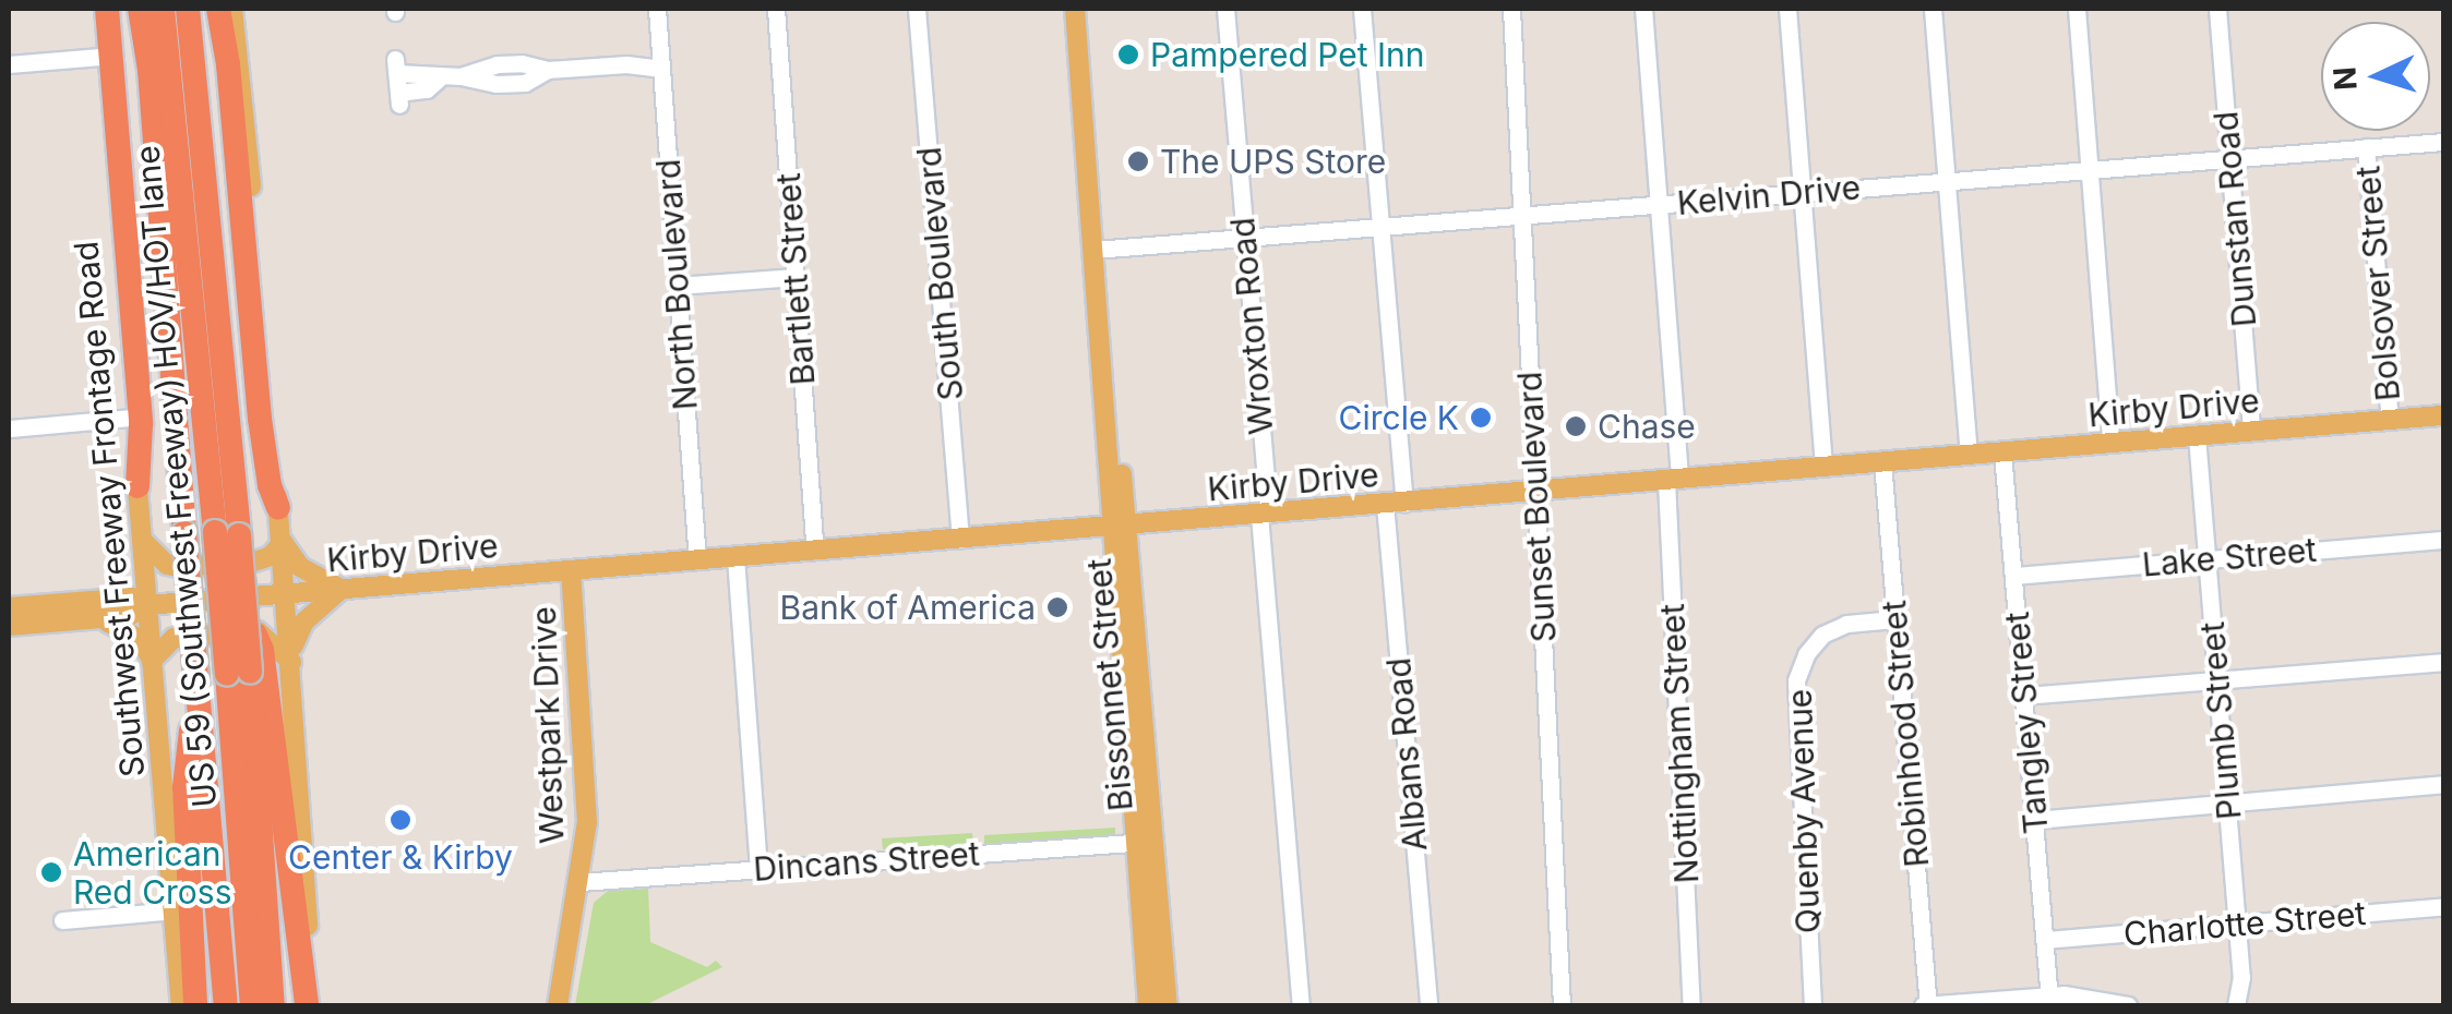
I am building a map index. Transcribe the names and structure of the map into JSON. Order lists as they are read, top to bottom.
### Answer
{
  "streets": {
    "highway": ["US 59 (Southwest Freeway) HOV/HOT lane"],
    "main road": [
      "Kirby Drive",
      "Southwest Freeway Frontage Road",
      "Bissonnet Street",
      "Westpark Drive"
    ],
    "street": [
      "Kelvin Drive",
      "Dunstan Road",
      "South Boulevard",
      "Bartlett Street",
      "Bolsover Street",
      "North Boulevard",
      "Wroxton Road",
      "Sunset Boulevard",
      "Lake Street",
      "Plumb Street",
      "Tangley Street",
      "Robinhood Street",
      "Nottingham Street",
      "Albans Road",
      "Quenby Avenue",
      "Dincans Street",
      "Charlotte Street"
    ]
  },
  "crossings": [
    ["Kelvin Drive", "Dunstan Road"],
    ["Kelvin Drive", "Bolsover Street"],
    ["Kelvin Drive", "Wroxton Road"],
    ["Kelvin Drive", "Sunset Boulevard"],
    ["Kelvin Drive", "Bissonnet Street"],
    ["Kelvin Drive", "Nottingham Street"],
    ["Kelvin Drive", "Albans Road"],
    ["Dunstan Road", "Kirby Drive"],
    ["South Boulevard", "Kirby Drive"],
    ["Bartlett Street", "Kirby Drive"],
    ["Bolsover Street", "Kirby Drive"],
    ["North Boulevard", "Kirby Drive"],
    ["Wroxton Road", "Kirby Drive"],
    ["Kirby Drive", "Sunset Boulevard"],
    ["Kirby Drive", "Southwest Freeway Frontage Road"],
    ["Kirby Drive", "Bissonnet Street"],
    ["Kirby Drive", "Plumb Street"],
    ["Kirby Drive", "Tangley Street"],
    ["Kirby Drive", "Westpark Drive"],
    ["Kirby Drive", "Robinhood Street"],
    ["Kirby Drive", "Nottingham Street"],
    ["Kirby Drive", "Albans Road"],
    ["Lake Street", "Plumb Street"],
    ["Lake Street", "Tangley Street"],
    ["Bissonnet Street", "Dincans Street"],
    ["Plumb Street", "Charlotte Street"],
    ["Tangley Street", "Charlotte Street"],
    ["Westpark Drive", "Dincans Street"],
    ["Robinhood Street", "Quenby Avenue"]
  ],
  "places": [
    "Pampered Pet Inn",
    "The UPS Store",
    "Circle K",
    "Chase",
    "Bank of America",
    "Center & Kirby",
    "American Red Cross"
  ],
  "north": "left"
}
